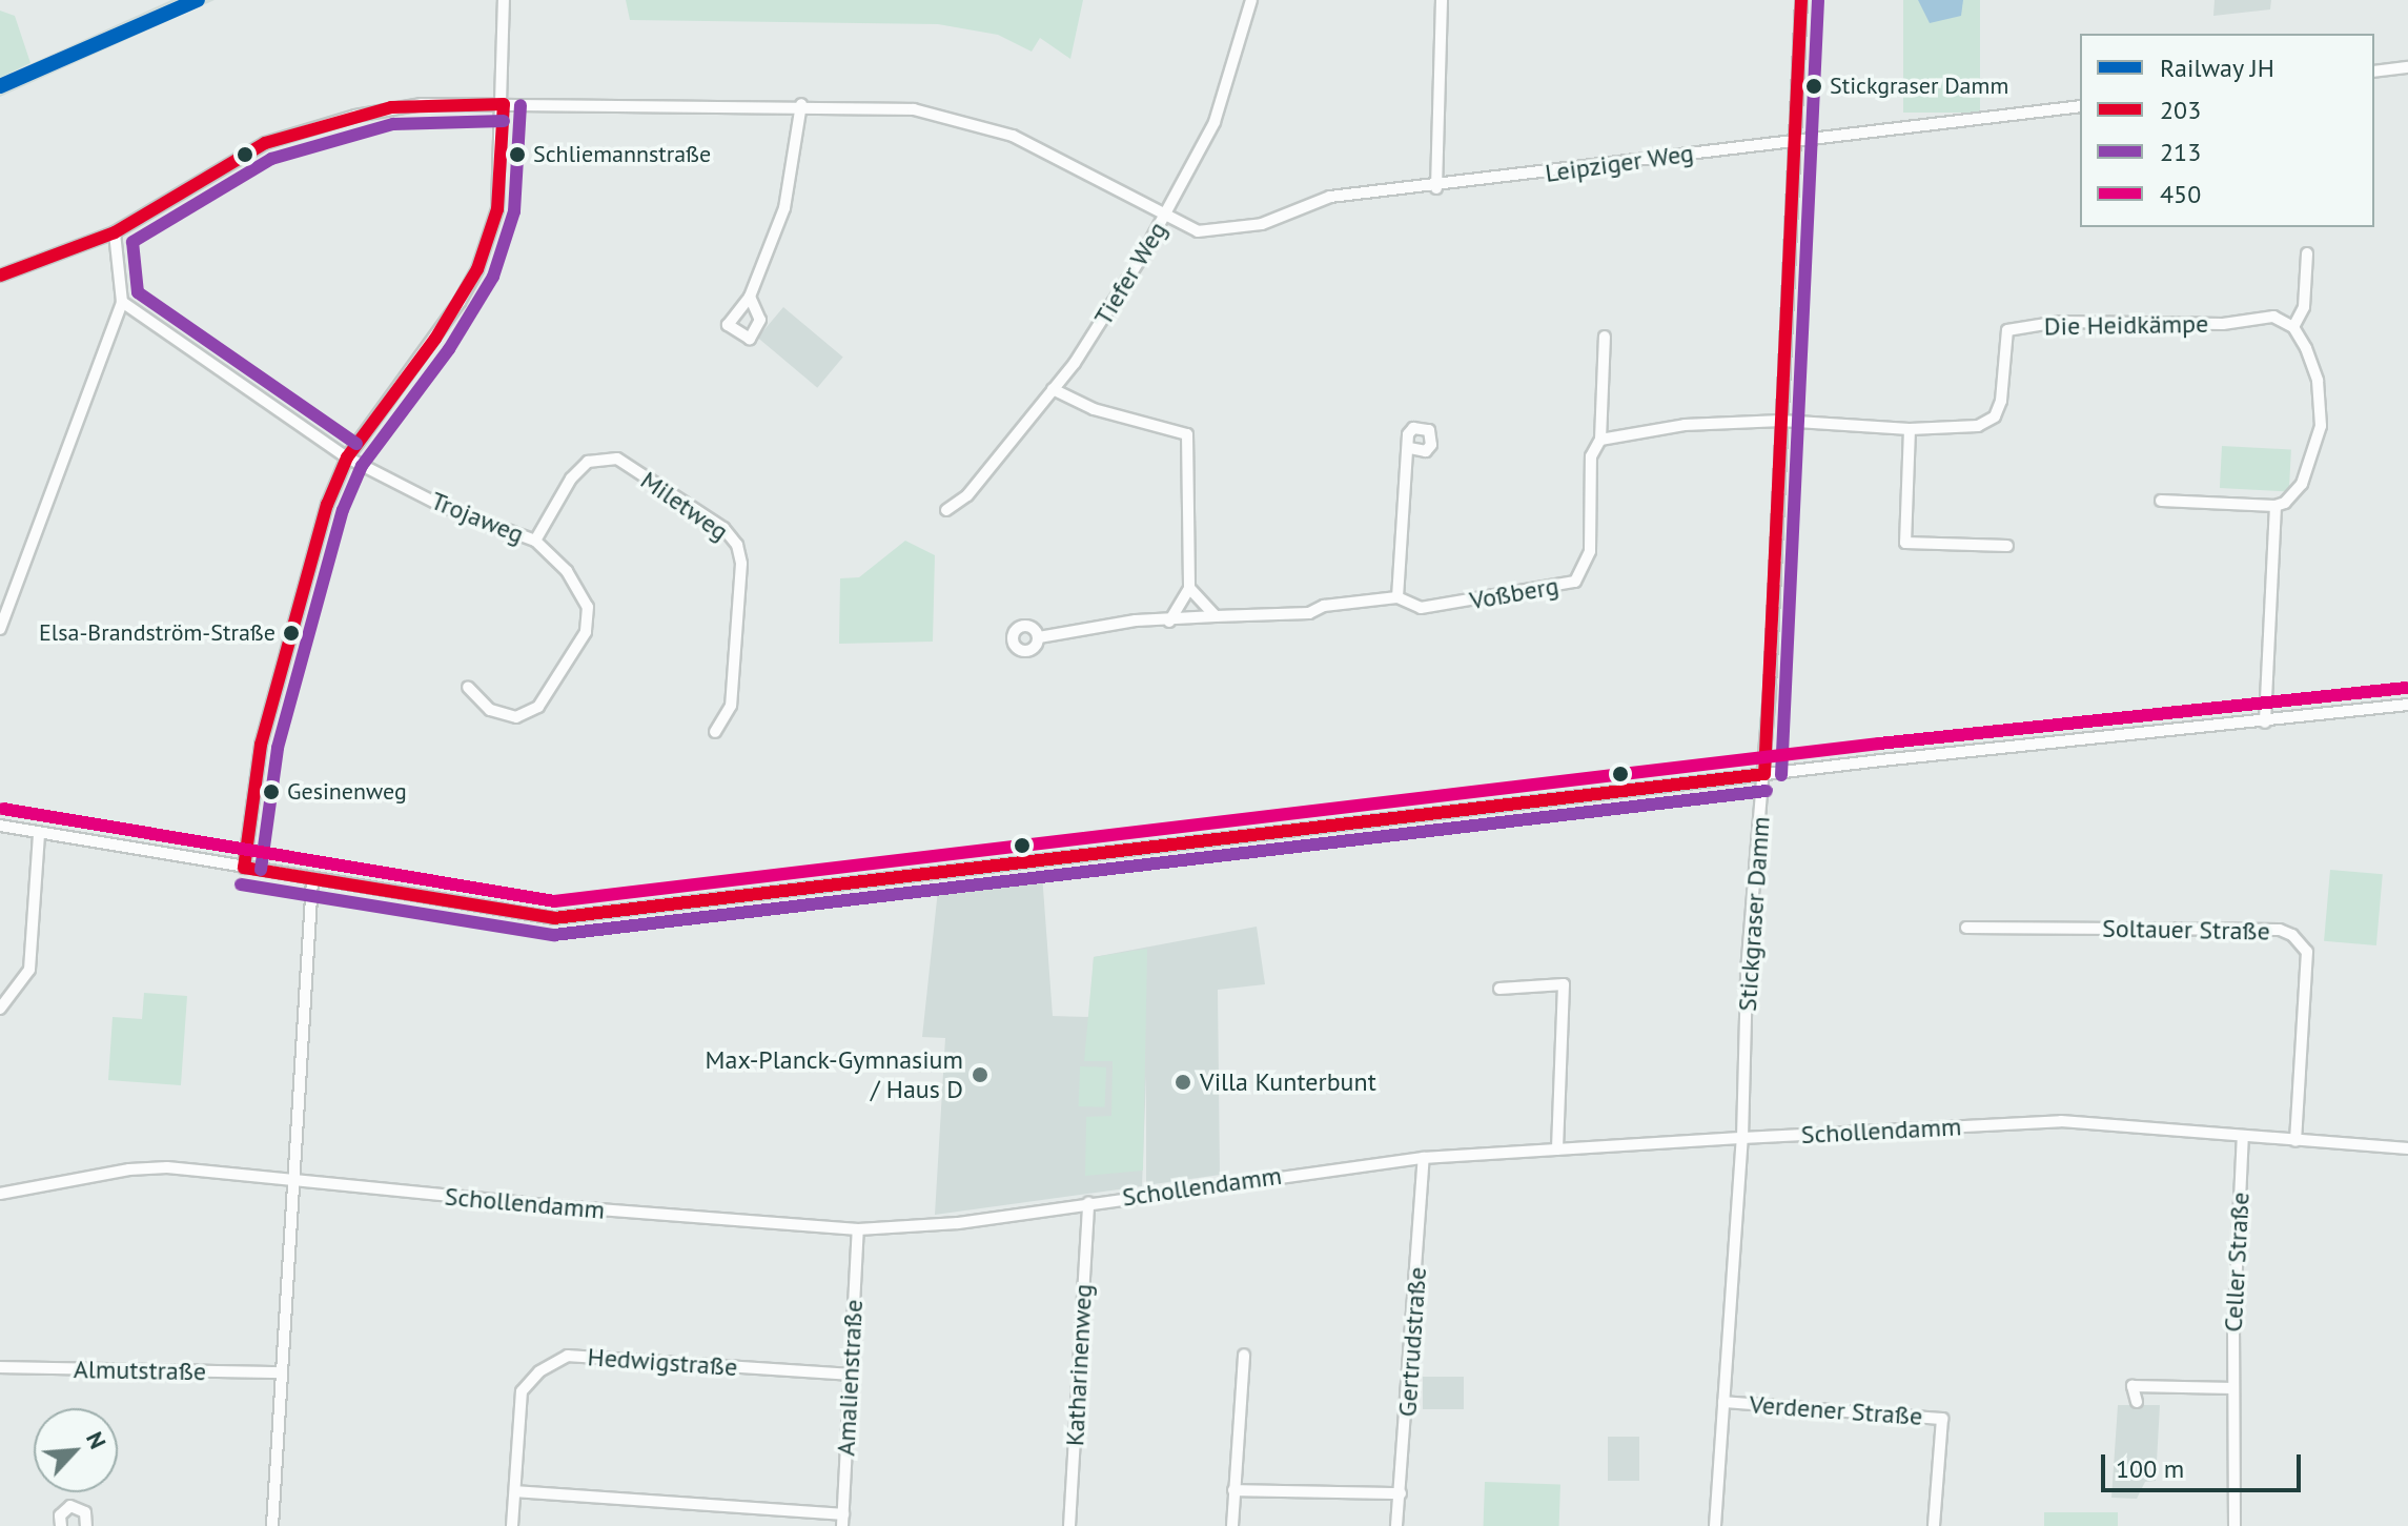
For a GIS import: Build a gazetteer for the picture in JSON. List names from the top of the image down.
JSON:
{
  "streets": {
    "street": [
      "Leipziger Weg",
      "Tiefer Weg",
      "Die Heidkämpe",
      "Miletweg",
      "Trojaweg",
      "Voßberg",
      "Stickgraser Damm",
      "Soltauer Straße",
      "Schollendamm",
      "Celler Straße",
      "Gertrudstraße",
      "Hedwigstraße",
      "Katharinenweg",
      "Almutstraße",
      "Amalienstraße",
      "Verdener Straße"
    ]
  },
  "crossings": [
    ["Leipziger Weg", "Tiefer Weg"],
    ["Leipziger Weg", "Stickgraser Damm"],
    ["Die Heidkämpe", "Stickgraser Damm"],
    ["Miletweg", "Trojaweg"],
    ["Stickgraser Damm", "Schollendamm"],
    ["Stickgraser Damm", "Verdener Straße"],
    ["Soltauer Straße", "Schollendamm"],
    ["Schollendamm", "Celler Straße"],
    ["Schollendamm", "Gertrudstraße"],
    ["Schollendamm", "Katharinenweg"],
    ["Schollendamm", "Amalienstraße"],
    ["Hedwigstraße", "Amalienstraße"]
  ],
  "places": [
    "Stickgraser Damm",
    "Schliemannstraße",
    "Elsa-Brandström-Straße",
    "Gesinenweg",
    "Max-Planck-Gymnasium / Haus D",
    "Villa Kunterbunt"
  ],
  "lines": [
    "rail line JH",
    "transit line 203",
    "transit line 213",
    "transit line 450"
  ],
  "legend": [
    "Railway JH",
    "203",
    "213",
    "450"
  ],
  "scale_bar": "100 m",
  "north": "top right"
}
